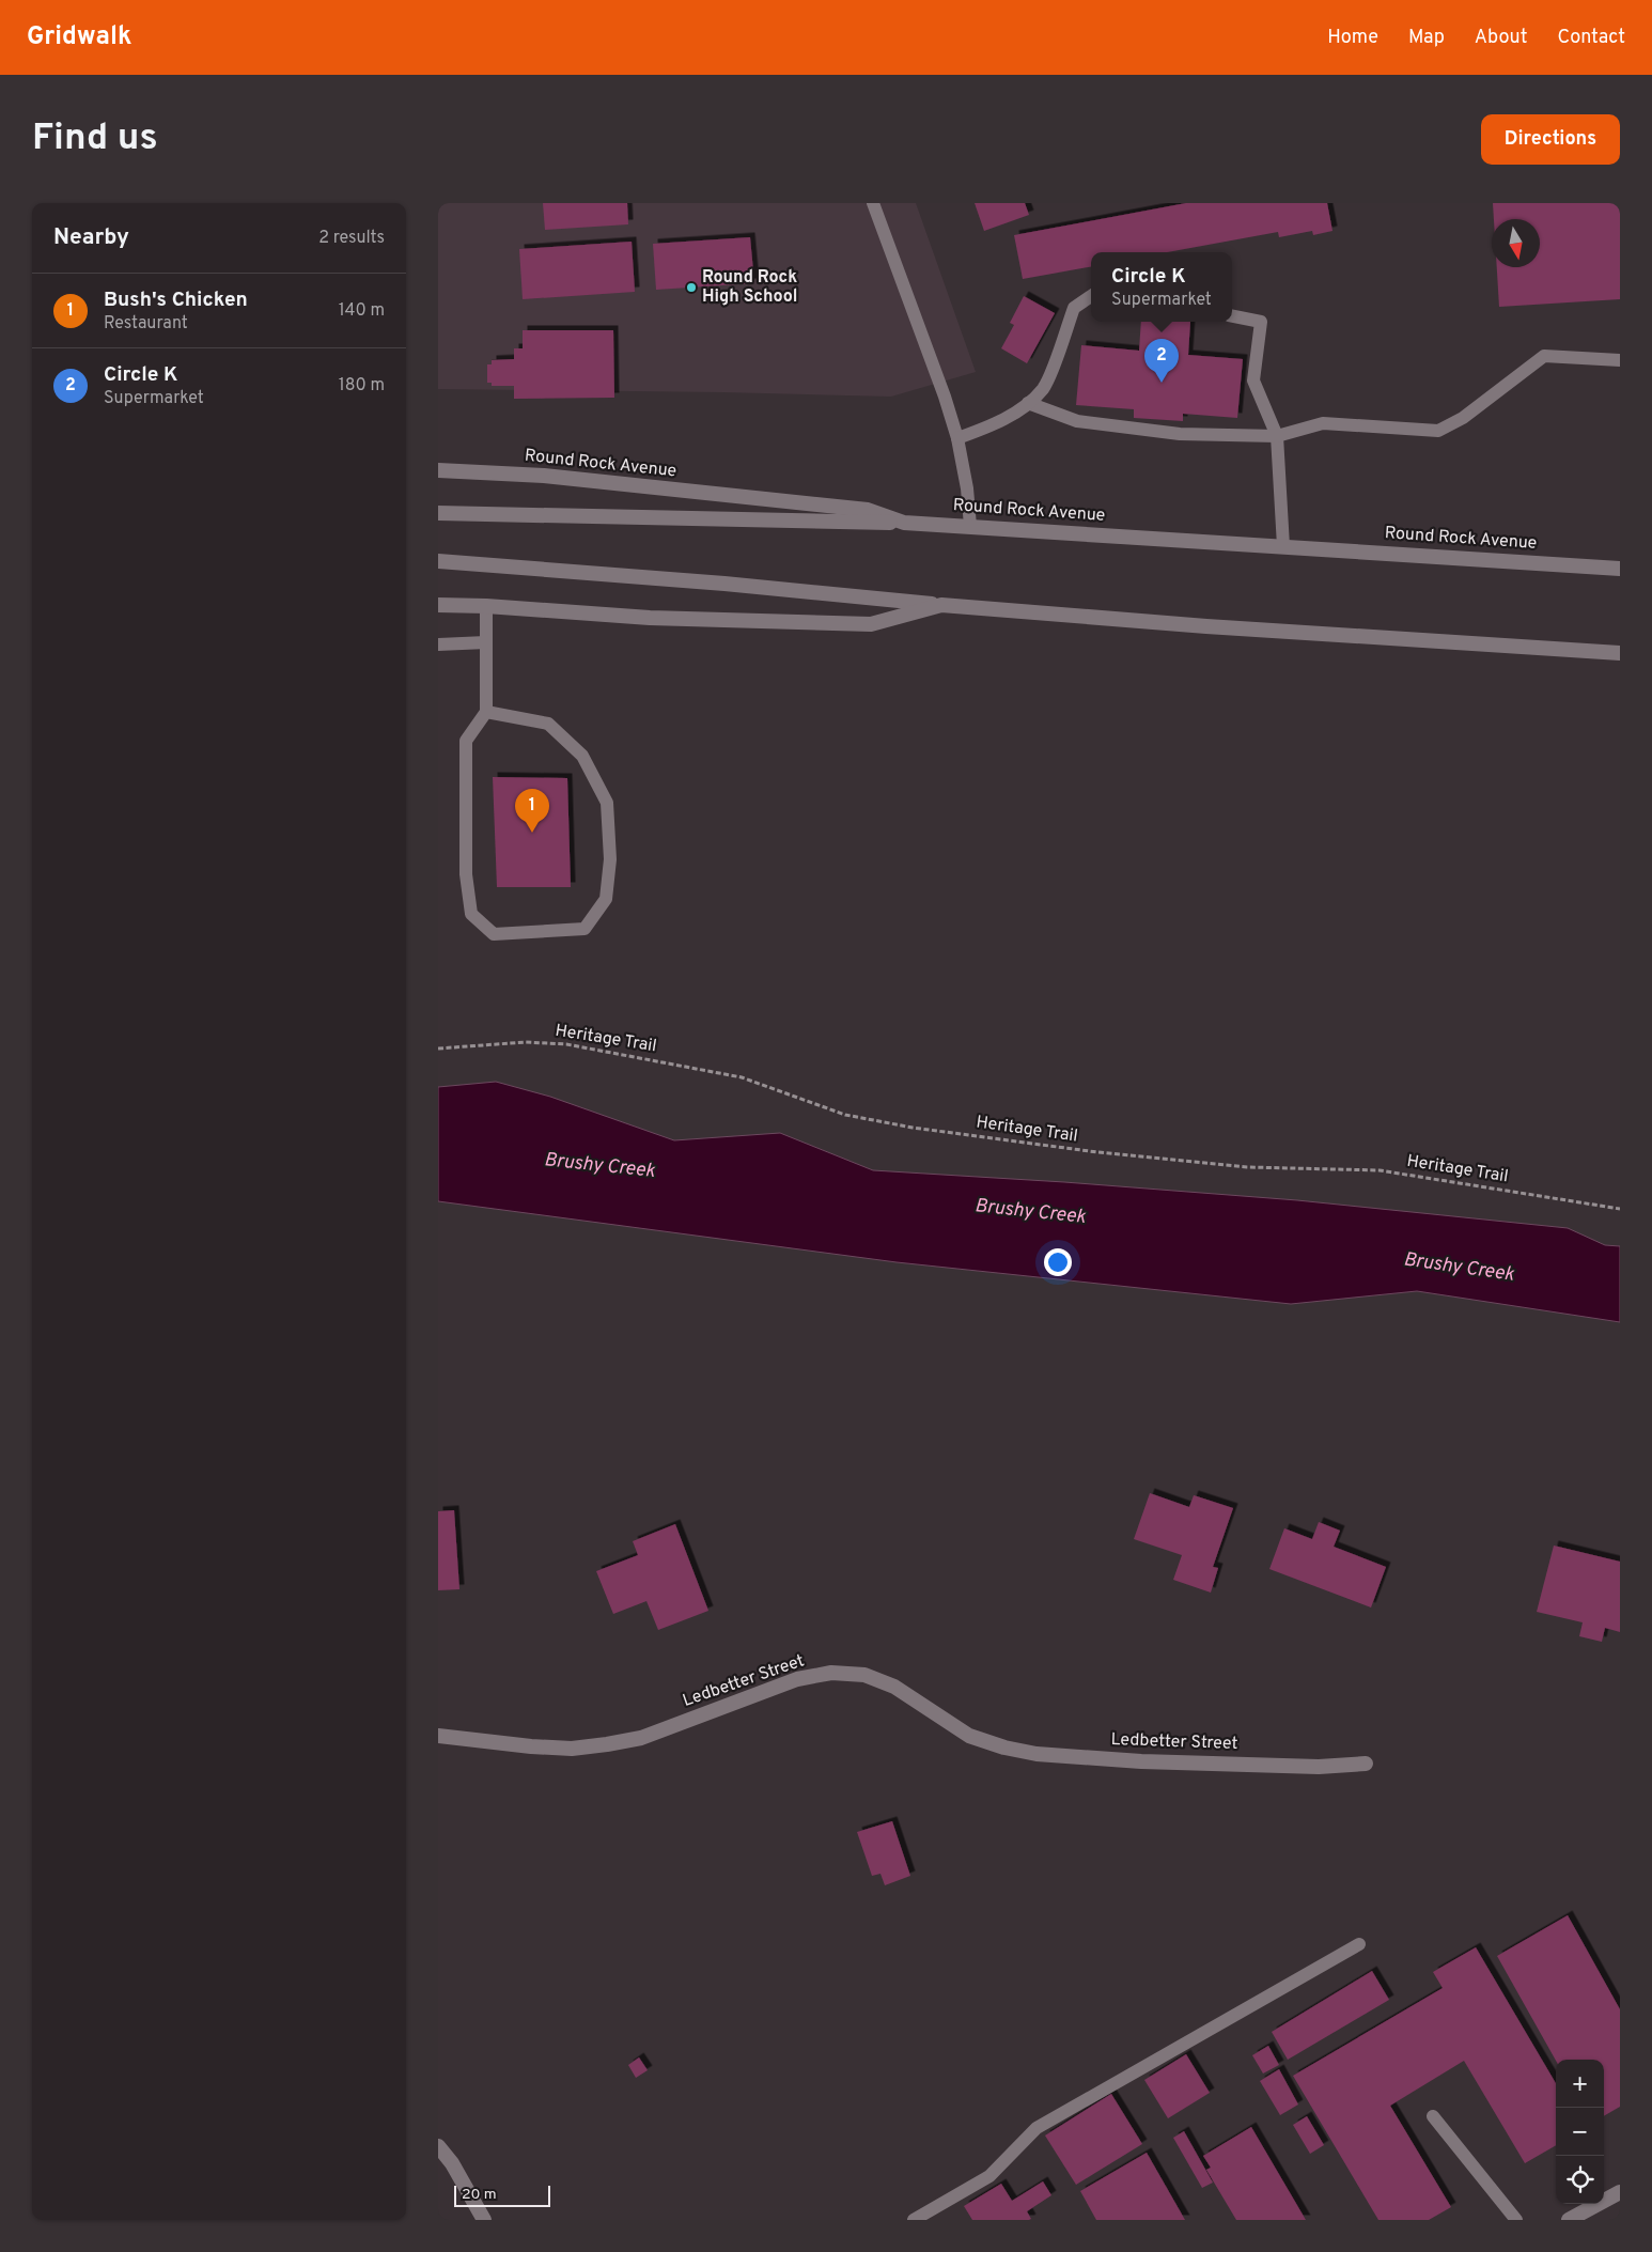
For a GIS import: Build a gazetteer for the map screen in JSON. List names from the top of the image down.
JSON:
{
  "streets": {
    "main road": ["Round Rock Avenue", "Ledbetter Street"],
    "path": ["Heritage Trail"]
  },
  "water": ["Brushy Creek"],
  "places": ["Round Rock High School"],
  "scale_bar": "20 m",
  "north": "bottom",
  "page": {
    "header": "Gridwalk",
    "nav": [
      "Home",
      "Map",
      "About",
      "Contact"
    ],
    "buttons": "Directions",
    "title": "Find us",
    "heading": ["Nearby", "2 results"],
    "popup": ["Circle K", "Supermarket"],
    "list": [
      {
        "mark": "1",
        "name": "Bush's Chicken",
        "note": "Restaurant",
        "value": "140 m"
      },
      {
        "mark": "2",
        "name": "Circle K",
        "note": "Supermarket",
        "value": "180 m"
      }
    ],
    "pins": ["2", "1"],
    "map_buttons": ["+", "−"],
    "scale": "20 m"
  }
}
